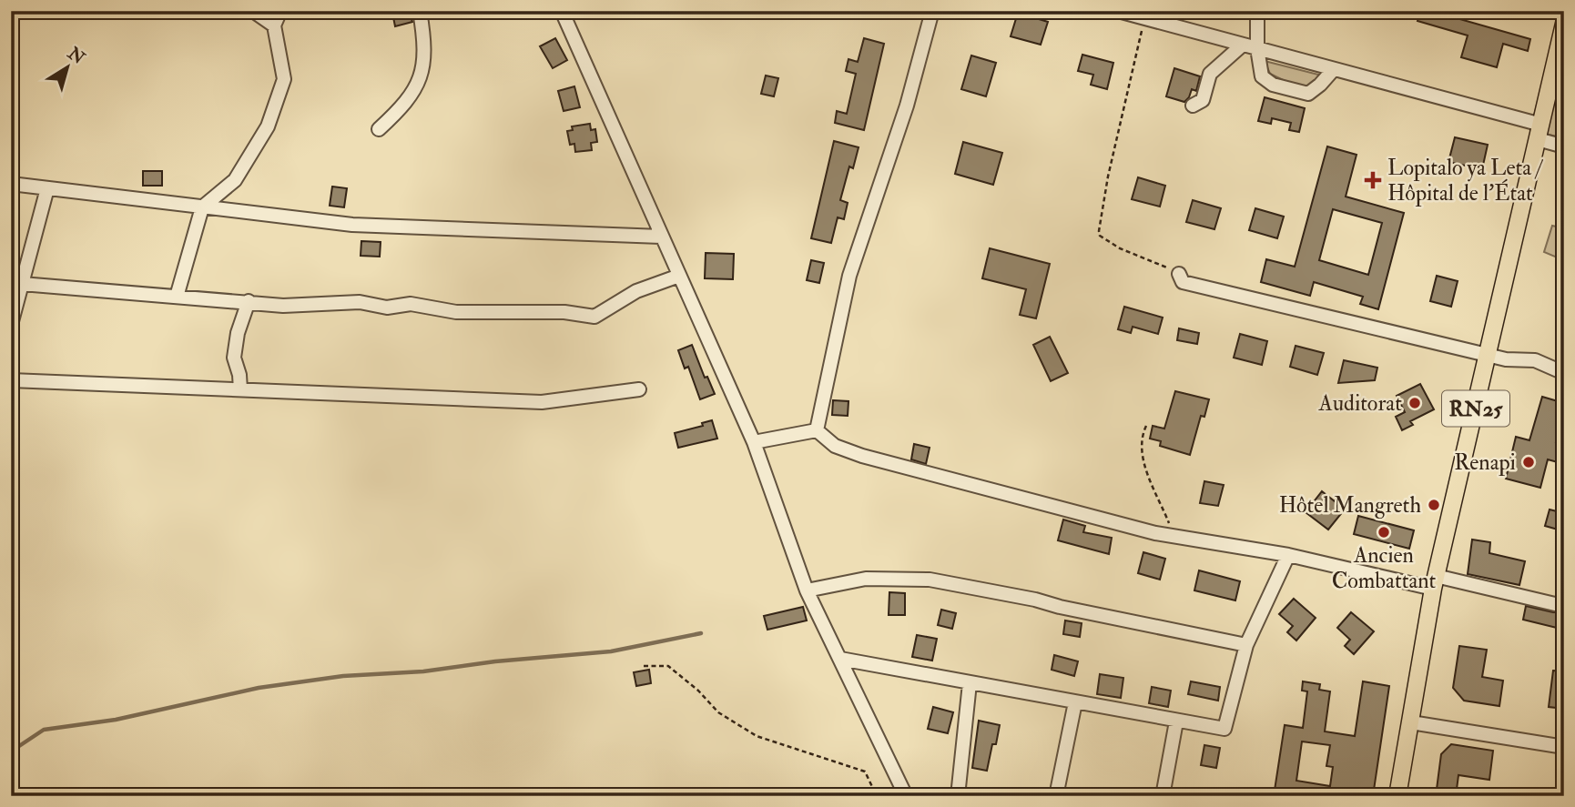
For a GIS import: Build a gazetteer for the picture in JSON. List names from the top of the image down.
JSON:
{
  "streets": {
    "main road": ["RN25"]
  },
  "places": {
    "health": ["Lopitalo ya Leta / Hôpital de l'État"],
    "other": [
      "Auditorat",
      "Renapi",
      "Hôtel Mangreth",
      "Ancien Combattant"
    ]
  },
  "north": "top right"
}
